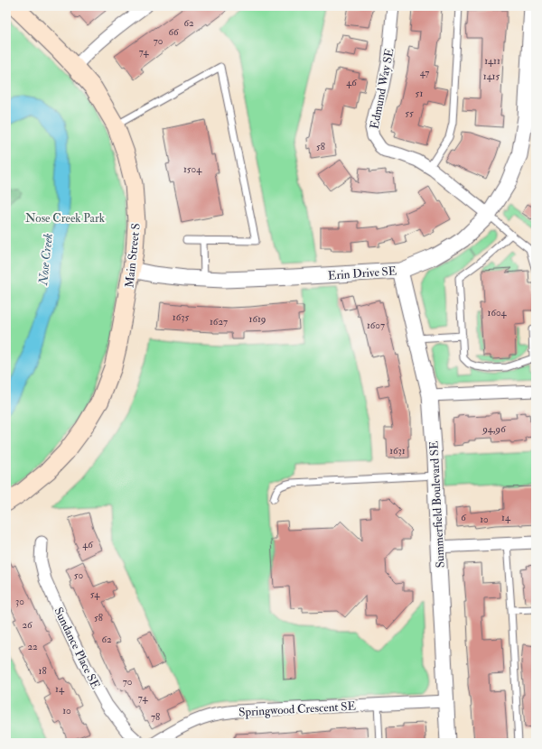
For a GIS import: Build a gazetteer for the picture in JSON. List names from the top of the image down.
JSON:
{
  "streets": {
    "main road": ["Main Street S"],
    "street": [
      "Edmund Way SE",
      "Erin Drive SE",
      "Summerfield Boulevard SE",
      "Sundance Place SE",
      "Springwood Crescent SE"
    ]
  },
  "crossings": [
    ["Edmund Way SE", "Erin Drive SE"],
    ["Main Street S", "Erin Drive SE"],
    ["Erin Drive SE", "Summerfield Boulevard SE"],
    ["Summerfield Boulevard SE", "Springwood Crescent SE"]
  ],
  "water": ["Nose Creek"],
  "parks": ["Nose Creek Park"],
  "house_numbers": [
    "62",
    "66",
    "70",
    "74",
    "1411",
    "47",
    "1415",
    "46",
    "51",
    "55",
    "58",
    "1504",
    "1604",
    "1635",
    "1619",
    "1627",
    "1607",
    "94,96",
    "1631",
    "6",
    "14",
    "10",
    "46",
    "50",
    "54",
    "30",
    "58",
    "26",
    "62",
    "22",
    "18",
    "70",
    "14",
    "74",
    "10",
    "78"
  ]
}
